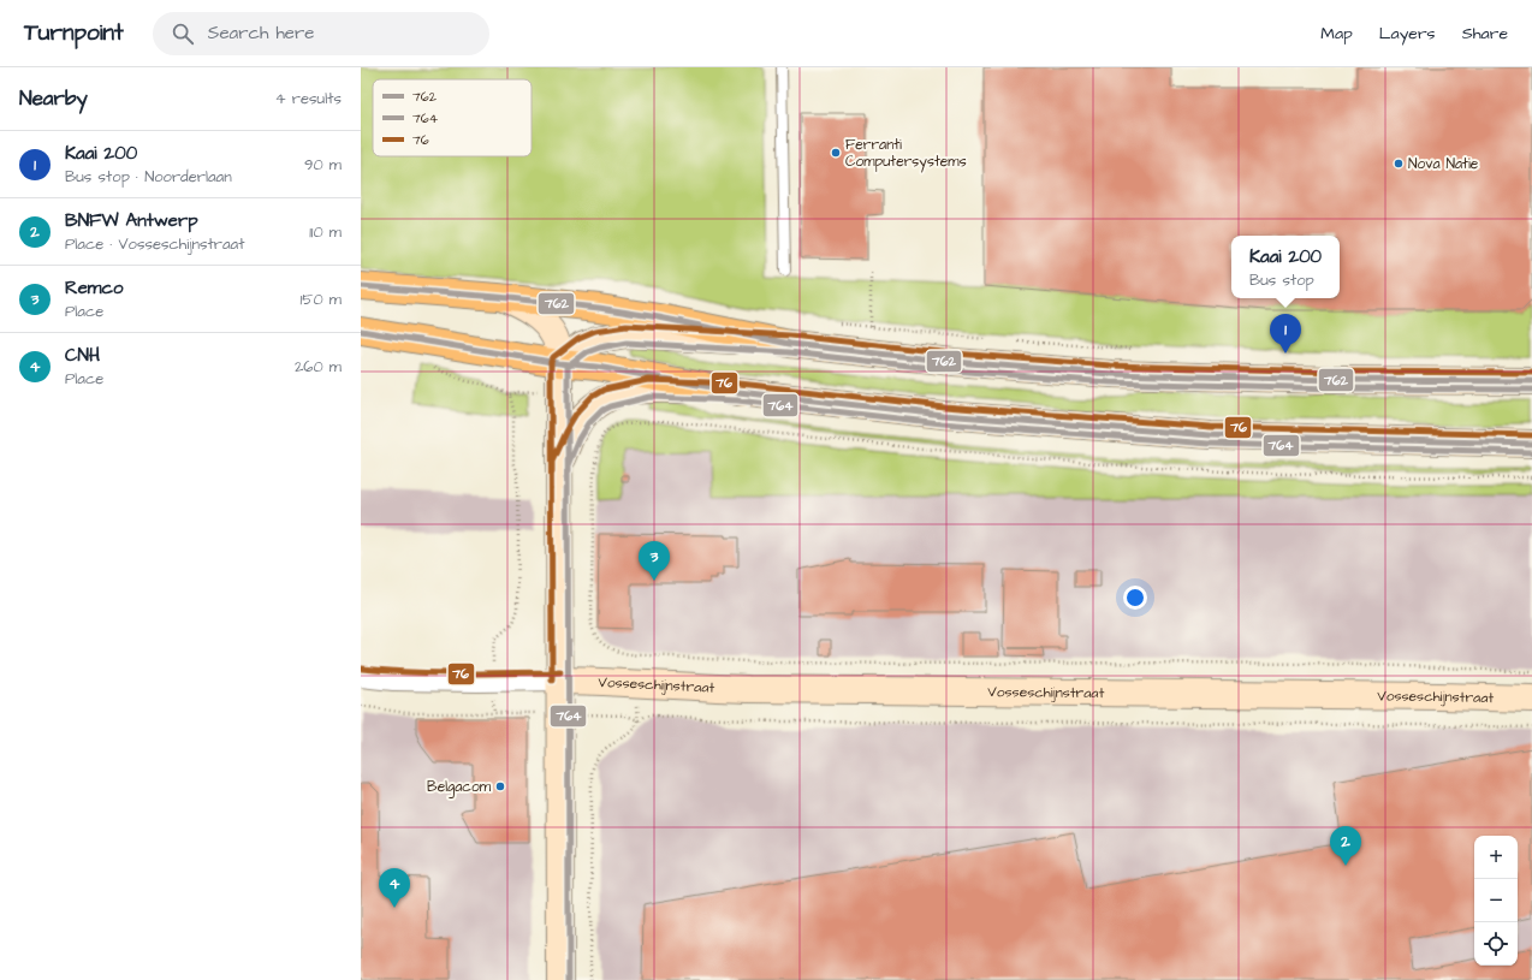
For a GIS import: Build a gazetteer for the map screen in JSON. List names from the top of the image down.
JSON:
{
  "streets": {
    "main road": ["Vosseschijnstraat"]
  },
  "places": ["Ferranti Computersystems", "Nova Natie", "Belgacom"],
  "lines": ["transit line 762", "transit line 76", "transit line 764"],
  "legend": ["762", "764", "76"],
  "page": {
    "header": "Turnpoint",
    "search": "Search here",
    "nav": ["Map", "Layers", "Share"],
    "heading": ["Nearby", "4 results"],
    "list": [
      {
        "mark": "1",
        "name": "Kaai 200",
        "note": "Bus stop · Noorderlaan",
        "value": "90 m"
      },
      {
        "mark": "2",
        "name": "BNFW Antwerp",
        "note": "Place · Vosseschijnstraat",
        "value": "110 m"
      },
      {
        "mark": "3",
        "name": "Remco",
        "note": "Place",
        "value": "150 m"
      },
      {
        "mark": "4",
        "name": "CNH",
        "note": "Place",
        "value": "260 m"
      }
    ],
    "popup": ["Kaai 200", "Bus stop"],
    "pins": [
      "1",
      "3",
      "2",
      "4"
    ],
    "map_buttons": ["+", "−"]
  }
}
